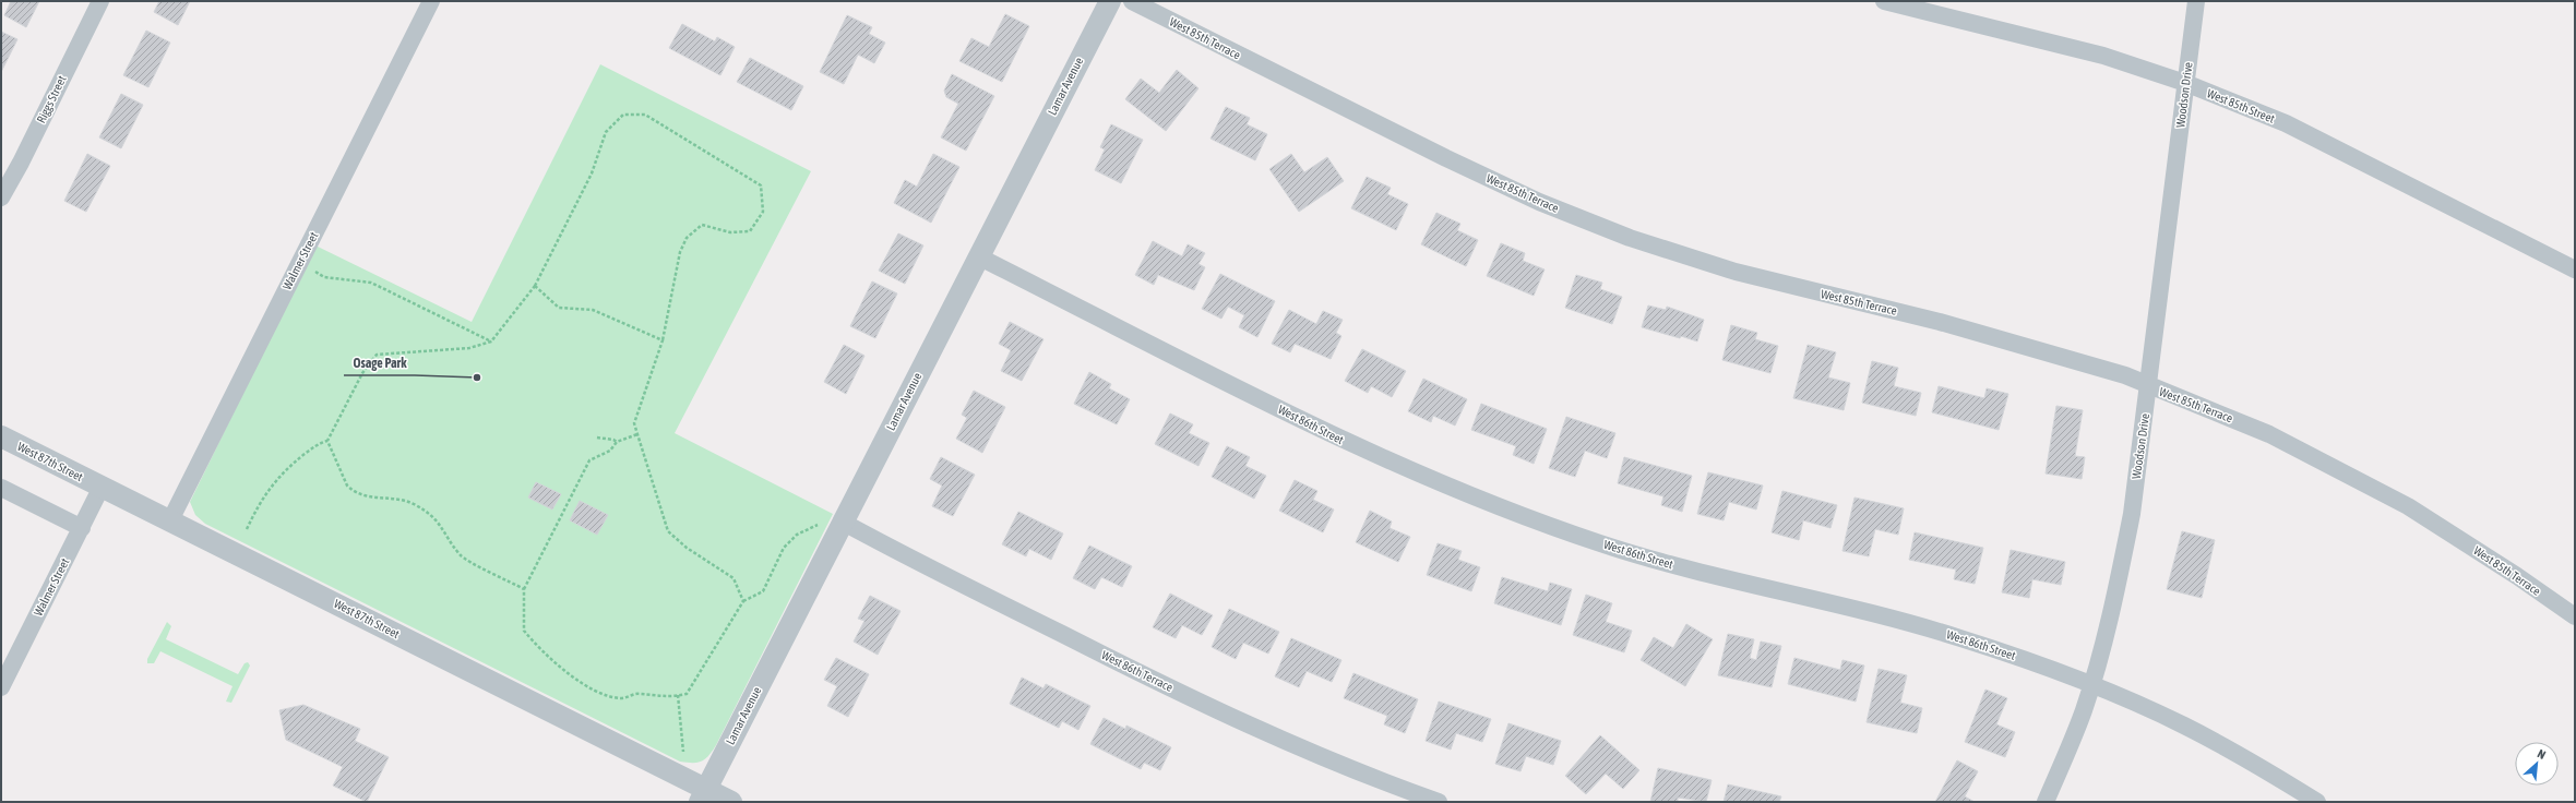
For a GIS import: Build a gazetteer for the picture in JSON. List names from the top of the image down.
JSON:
{
  "streets": {
    "street": [
      "West 85th Terrace",
      "Lamar Avenue",
      "Woodson Drive",
      "Riggs Street",
      "West 85th Street",
      "Walmer Street",
      "West 86th Street",
      "West 87th Street",
      "West 86th Terrace"
    ]
  },
  "crossings": [
    ["West 85th Terrace", "Woodson Drive"],
    ["Lamar Avenue", "West 86th Street"],
    ["Lamar Avenue", "West 87th Street"],
    ["Lamar Avenue", "West 86th Terrace"],
    ["Woodson Drive", "West 85th Street"],
    ["Woodson Drive", "West 86th Street"],
    ["Walmer Street", "West 87th Street"]
  ],
  "places": ["Osage Park"],
  "north": "top right"
}
